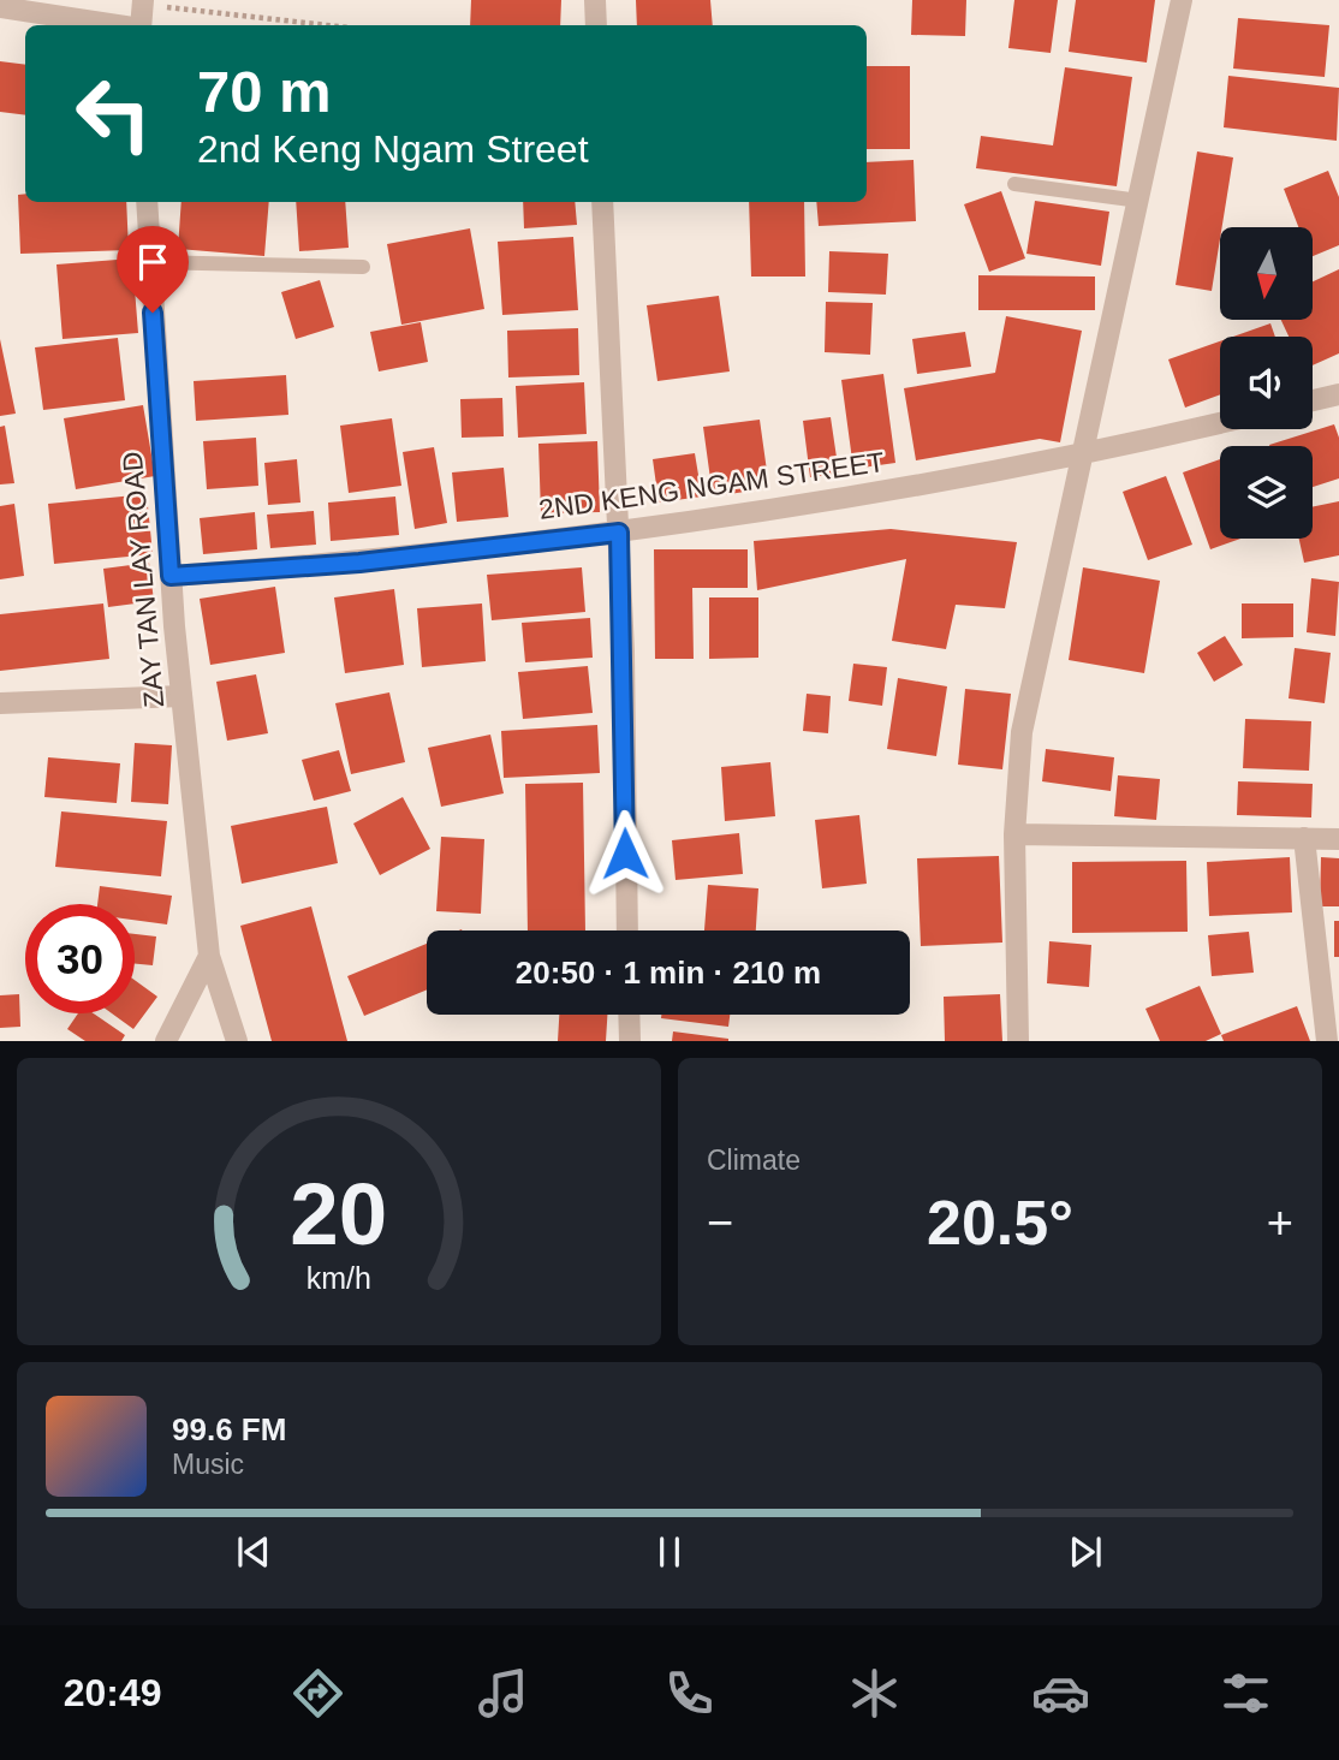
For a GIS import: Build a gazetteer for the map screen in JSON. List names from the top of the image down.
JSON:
{
  "streets": {
    "street": ["2ND KENG NGAM STREET", "ZAY TAN LAY ROAD"]
  },
  "crossings": [
    ["2ND KENG NGAM STREET", "ZAY TAN LAY ROAD"]
  ],
  "north": "bottom",
  "page": {
    "turn": ["70 m", "2nd Keng Ngam Street"],
    "limit": "30",
    "trip": "20:50 · 1 min · 210 m",
    "tile": "Climate",
    "heat": ["−", "20.5°", "+"],
    "song": ["99.6 FM", "Music"],
    "tabs": "20:49",
    "gauge": ["20", "km/h"]
  }
}
